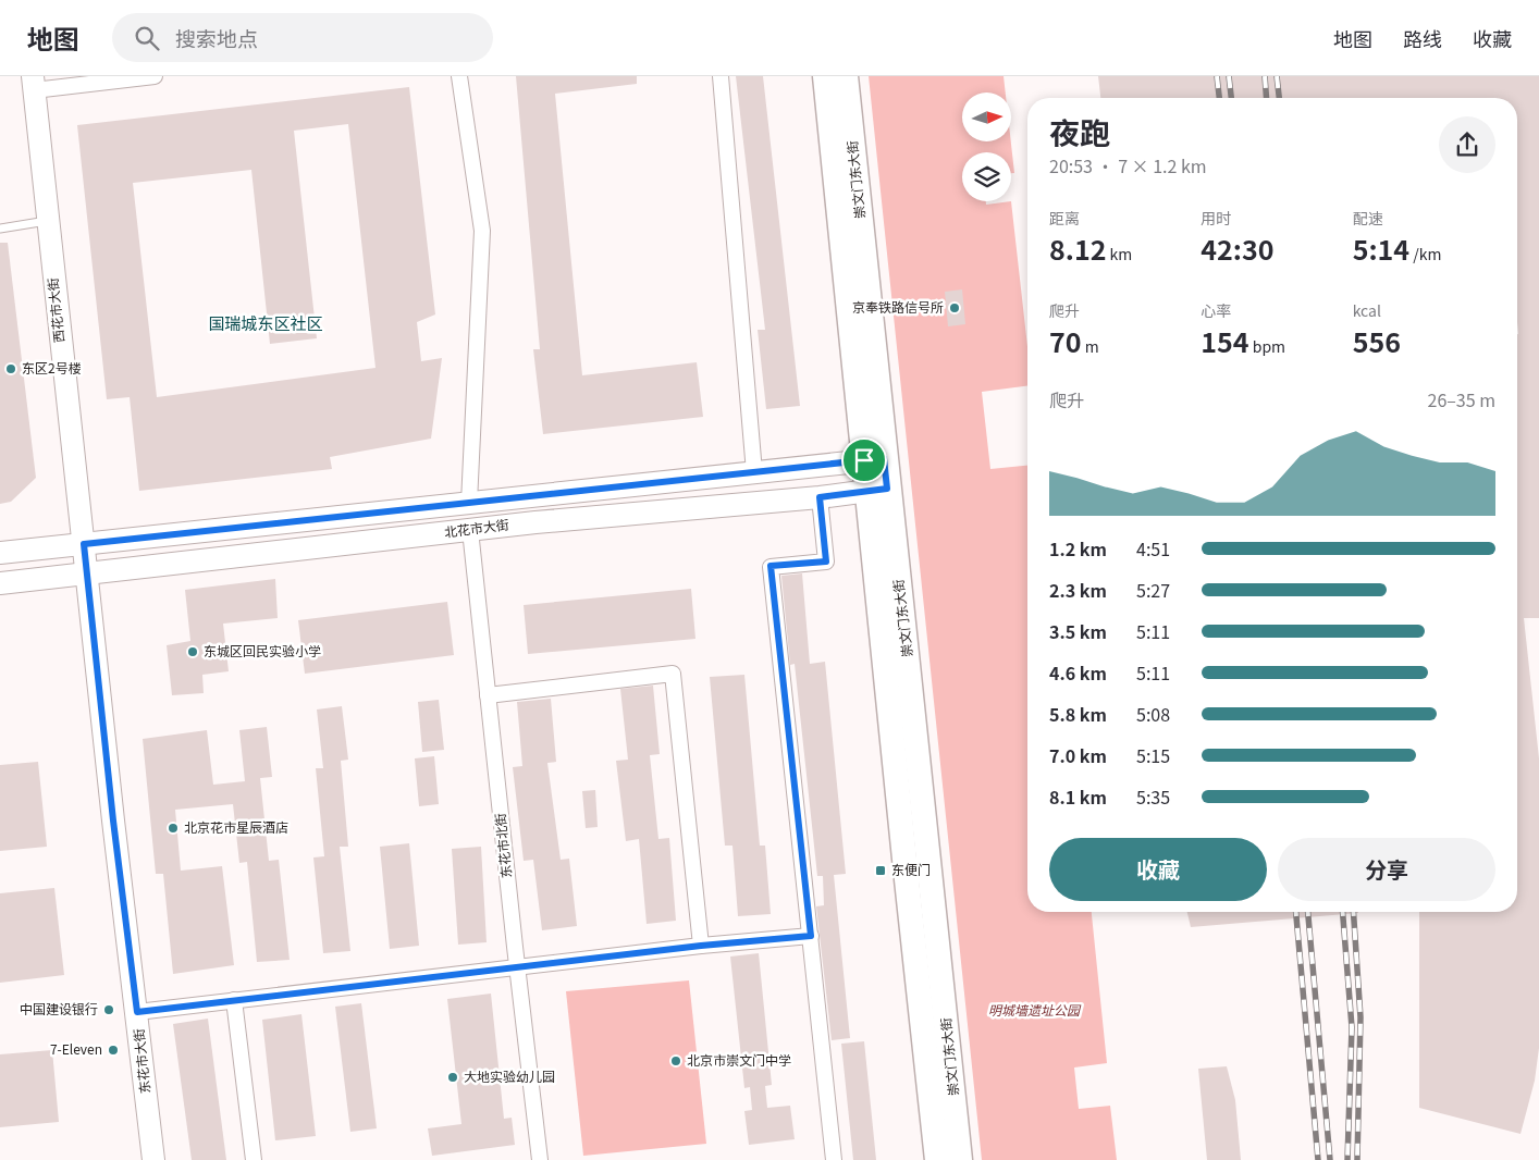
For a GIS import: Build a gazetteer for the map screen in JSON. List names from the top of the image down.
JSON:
{
  "streets": {
    "main road": [
      "崇文门东大街",
      "西花市大街",
      "北花市大街",
      "东花市大街"
    ],
    "street": ["东花市北街"]
  },
  "crossings": [
    ["崇文门东大街", "北花市大街"],
    ["西花市大街", "北花市大街"],
    ["西花市大街", "东花市大街"],
    ["北花市大街", "东花市北街"],
    ["北花市大街", "东花市大街"]
  ],
  "districts": ["国瑞城东区社区"],
  "parks": ["明城墙遗址公园"],
  "places": {
    "other": [
      "京奉铁路信号所",
      "东区2号楼",
      "东城区回民实验小学",
      "北京花市星辰酒店",
      "中国建设银行",
      "7-Eleven",
      "北京市崇文门中学",
      "大地实验幼儿园"
    ],
    "transit": ["东便门"]
  },
  "north": "right",
  "page": {
    "header": "地图",
    "search": "搜索地点",
    "nav": ["地图", "路线", "收藏"],
    "heading": ["夜跑", "20:53 · 7 × 1.2 km"],
    "stats": [
      ["距离", "8.12 km"],
      ["用时", "42:30"],
      ["配速", "5:14 /km"],
      ["爬升", "70 m"],
      ["心率", "154 bpm"],
      ["kcal", "556"]
    ],
    "chart": ["爬升", "26–35 m"],
    "list": [
      {
        "name": "1.2 km",
        "note": "4:51"
      },
      {
        "name": "2.3 km",
        "note": "5:27"
      },
      {
        "name": "3.5 km",
        "note": "5:11"
      },
      {
        "name": "4.6 km",
        "note": "5:11"
      },
      {
        "name": "5.8 km",
        "note": "5:08"
      },
      {
        "name": "7.0 km",
        "note": "5:15"
      },
      {
        "name": "8.1 km",
        "note": "5:35"
      }
    ],
    "buttons": ["收藏", "分享"]
  }
}
